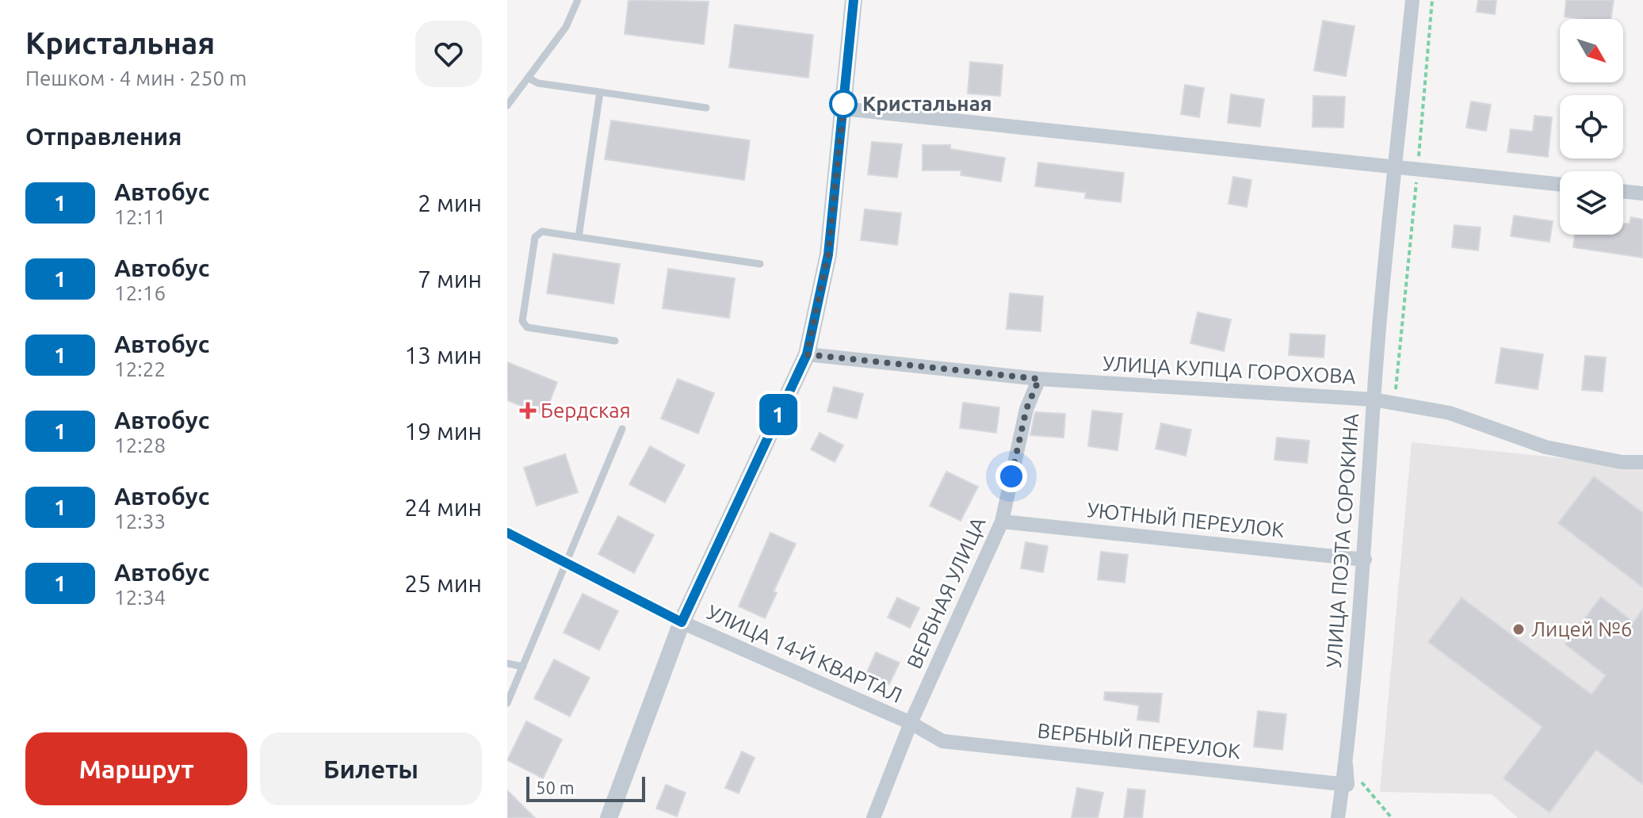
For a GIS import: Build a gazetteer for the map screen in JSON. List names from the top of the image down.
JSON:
{
  "streets": {
    "street": [
      "УЛИЦА КУПЦА ГОРОХОВА",
      "УЮТНЫЙ ПЕРЕУЛОК",
      "УЛИЦА ПОЭТА СОРОКИНА",
      "ВЕРБНАЯ УЛИЦА",
      "УЛИЦА 14-Й КВАРТАЛ",
      "ВЕРБНЫЙ ПЕРЕУЛОК"
    ]
  },
  "crossings": [
    ["УЛИЦА КУПЦА ГОРОХОВА", "УЛИЦА ПОЭТА СОРОКИНА"],
    ["УЛИЦА КУПЦА ГОРОХОВА", "ВЕРБНАЯ УЛИЦА"],
    ["УЮТНЫЙ ПЕРЕУЛОК", "УЛИЦА ПОЭТА СОРОКИНА"],
    ["УЮТНЫЙ ПЕРЕУЛОК", "ВЕРБНАЯ УЛИЦА"],
    ["УЛИЦА ПОЭТА СОРОКИНА", "ВЕРБНЫЙ ПЕРЕУЛОК"],
    ["ВЕРБНАЯ УЛИЦА", "УЛИЦА 14-Й КВАРТАЛ"],
    ["ВЕРБНАЯ УЛИЦА", "ВЕРБНЫЙ ПЕРЕУЛОК"],
    ["УЛИЦА 14-Й КВАРТАЛ", "ВЕРБНЫЙ ПЕРЕУЛОК"]
  ],
  "places": {
    "other": ["Кристальная", "Лицей №6"],
    "health": ["Бердская"]
  },
  "lines": ["bus line 1"],
  "scale_bar": "50 m",
  "north": "bottom right",
  "page": {
    "heading": [
      ["Кристальная", "Пешком · 4 мин · 250 m"],
      "Отправления"
    ],
    "on_map": "1",
    "list": [
      {
        "mark": "1",
        "name": "Автобус",
        "note": "12:11",
        "value": "2 мин"
      },
      {
        "mark": "1",
        "name": "Автобус",
        "note": "12:16",
        "value": "7 мин"
      },
      {
        "mark": "1",
        "name": "Автобус",
        "note": "12:22",
        "value": "13 мин"
      },
      {
        "mark": "1",
        "name": "Автобус",
        "note": "12:28",
        "value": "19 мин"
      },
      {
        "mark": "1",
        "name": "Автобус",
        "note": "12:33",
        "value": "24 мин"
      },
      {
        "mark": "1",
        "name": "Автобус",
        "note": "12:34",
        "value": "25 мин"
      }
    ],
    "buttons": ["Маршрут", "Билеты"],
    "scale": "50 m"
  }
}
